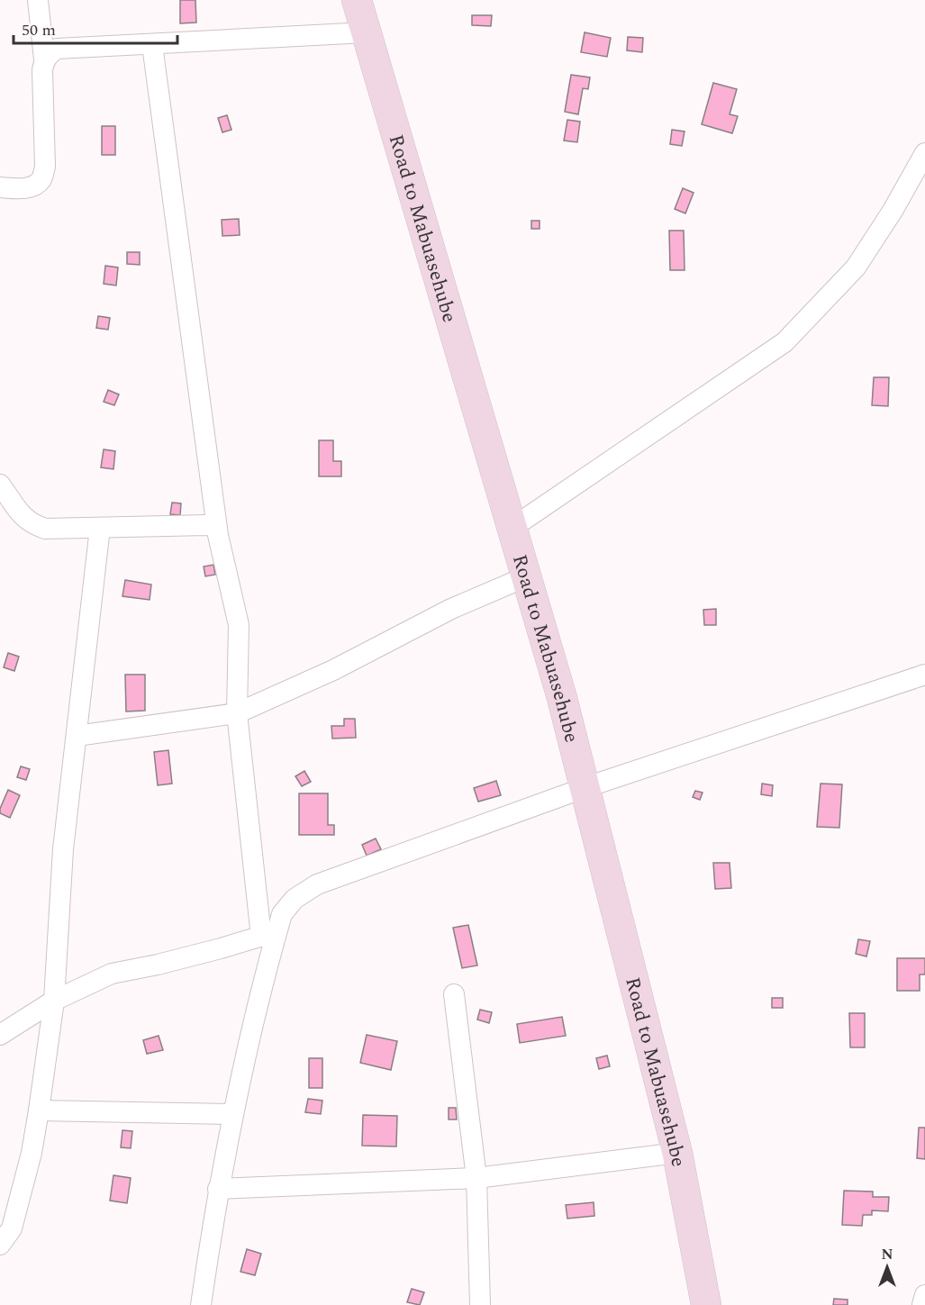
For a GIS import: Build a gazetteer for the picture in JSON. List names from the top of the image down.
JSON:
{
  "streets": {
    "main road": ["Road to Mabuasehube"]
  },
  "scale_bar": "50 m",
  "north": "top"
}
